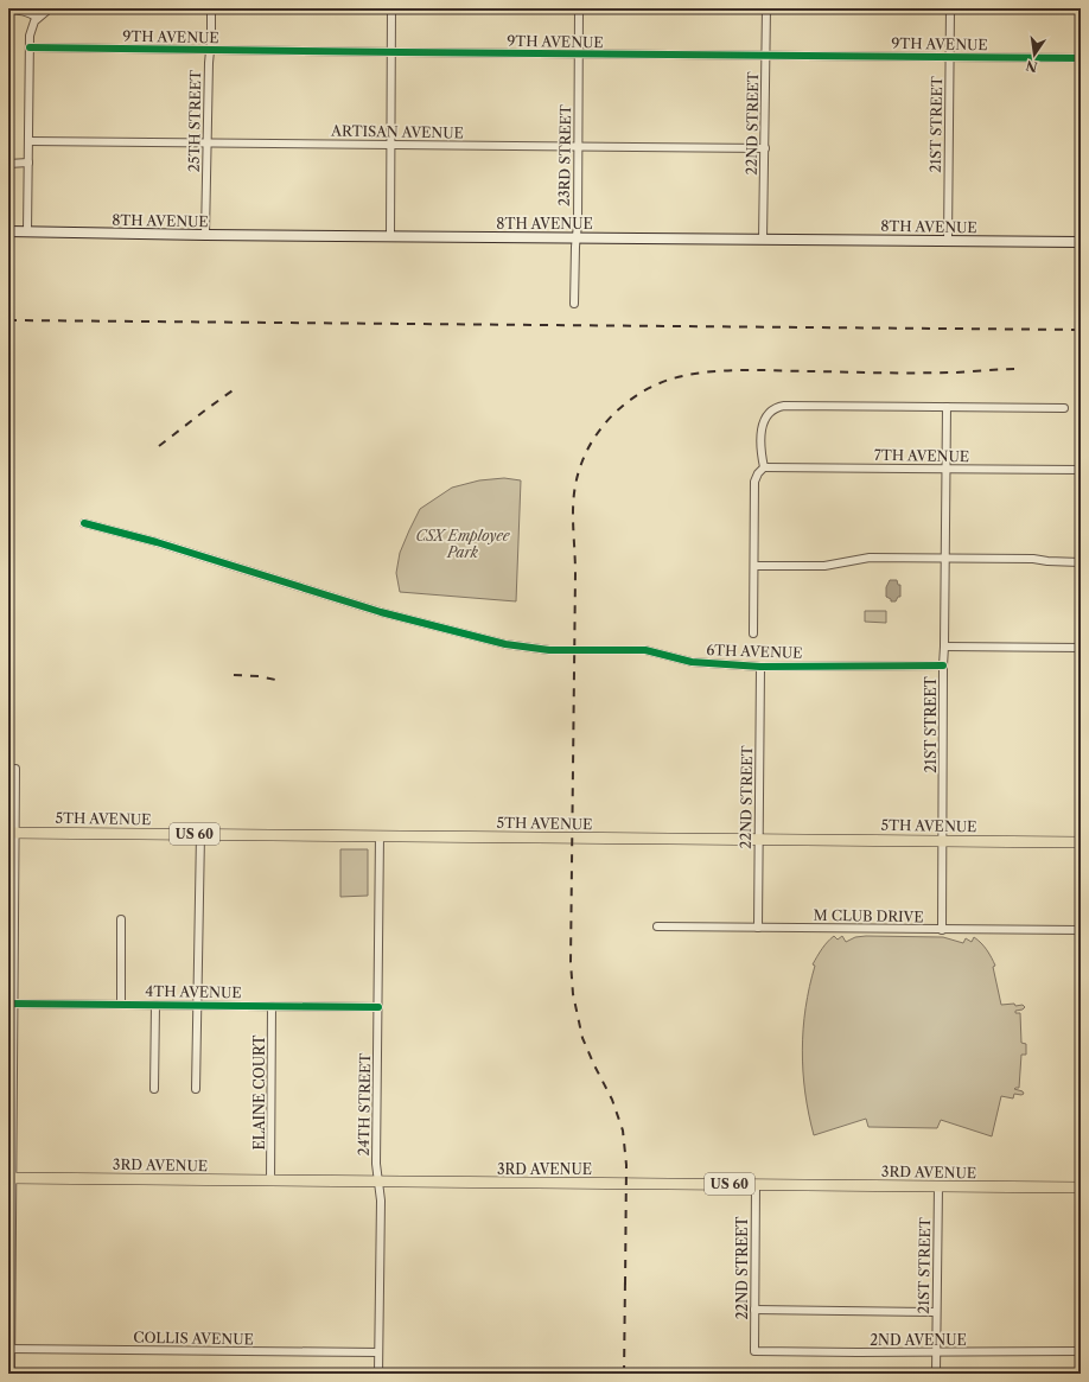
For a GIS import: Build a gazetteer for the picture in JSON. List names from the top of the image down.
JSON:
{
  "streets": {
    "main road": [
      "8TH AVENUE",
      "5TH AVENUE",
      "US 60",
      "3RD AVENUE"
    ],
    "street": [
      "9TH AVENUE",
      "25TH STREET",
      "22ND STREET",
      "21ST STREET",
      "ARTISAN AVENUE",
      "23RD STREET",
      "7TH AVENUE",
      "6TH AVENUE",
      "M CLUB DRIVE",
      "4TH AVENUE",
      "ELAINE COURT",
      "24TH STREET",
      "COLLIS AVENUE",
      "2ND AVENUE"
    ]
  },
  "crossings": [
    ["9TH AVENUE", "25TH STREET"],
    ["9TH AVENUE", "22ND STREET"],
    ["9TH AVENUE", "21ST STREET"],
    ["9TH AVENUE", "23RD STREET"],
    ["25TH STREET", "ARTISAN AVENUE"],
    ["25TH STREET", "8TH AVENUE"],
    ["22ND STREET", "ARTISAN AVENUE"],
    ["22ND STREET", "8TH AVENUE"],
    ["22ND STREET", "6TH AVENUE"],
    ["22ND STREET", "5TH AVENUE"],
    ["22ND STREET", "M CLUB DRIVE"],
    ["22ND STREET", "3RD AVENUE"],
    ["22ND STREET", "2ND AVENUE"],
    ["21ST STREET", "8TH AVENUE"],
    ["21ST STREET", "7TH AVENUE"],
    ["21ST STREET", "6TH AVENUE"],
    ["21ST STREET", "5TH AVENUE"],
    ["21ST STREET", "M CLUB DRIVE"],
    ["21ST STREET", "3RD AVENUE"],
    ["21ST STREET", "2ND AVENUE"],
    ["ARTISAN AVENUE", "23RD STREET"],
    ["23RD STREET", "8TH AVENUE"],
    ["5TH AVENUE", "24TH STREET"],
    ["4TH AVENUE", "ELAINE COURT"],
    ["4TH AVENUE", "24TH STREET"],
    ["ELAINE COURT", "3RD AVENUE"],
    ["24TH STREET", "3RD AVENUE"],
    ["24TH STREET", "COLLIS AVENUE"]
  ],
  "parks": ["CSX Employee Park"],
  "north": "bottom"
}
